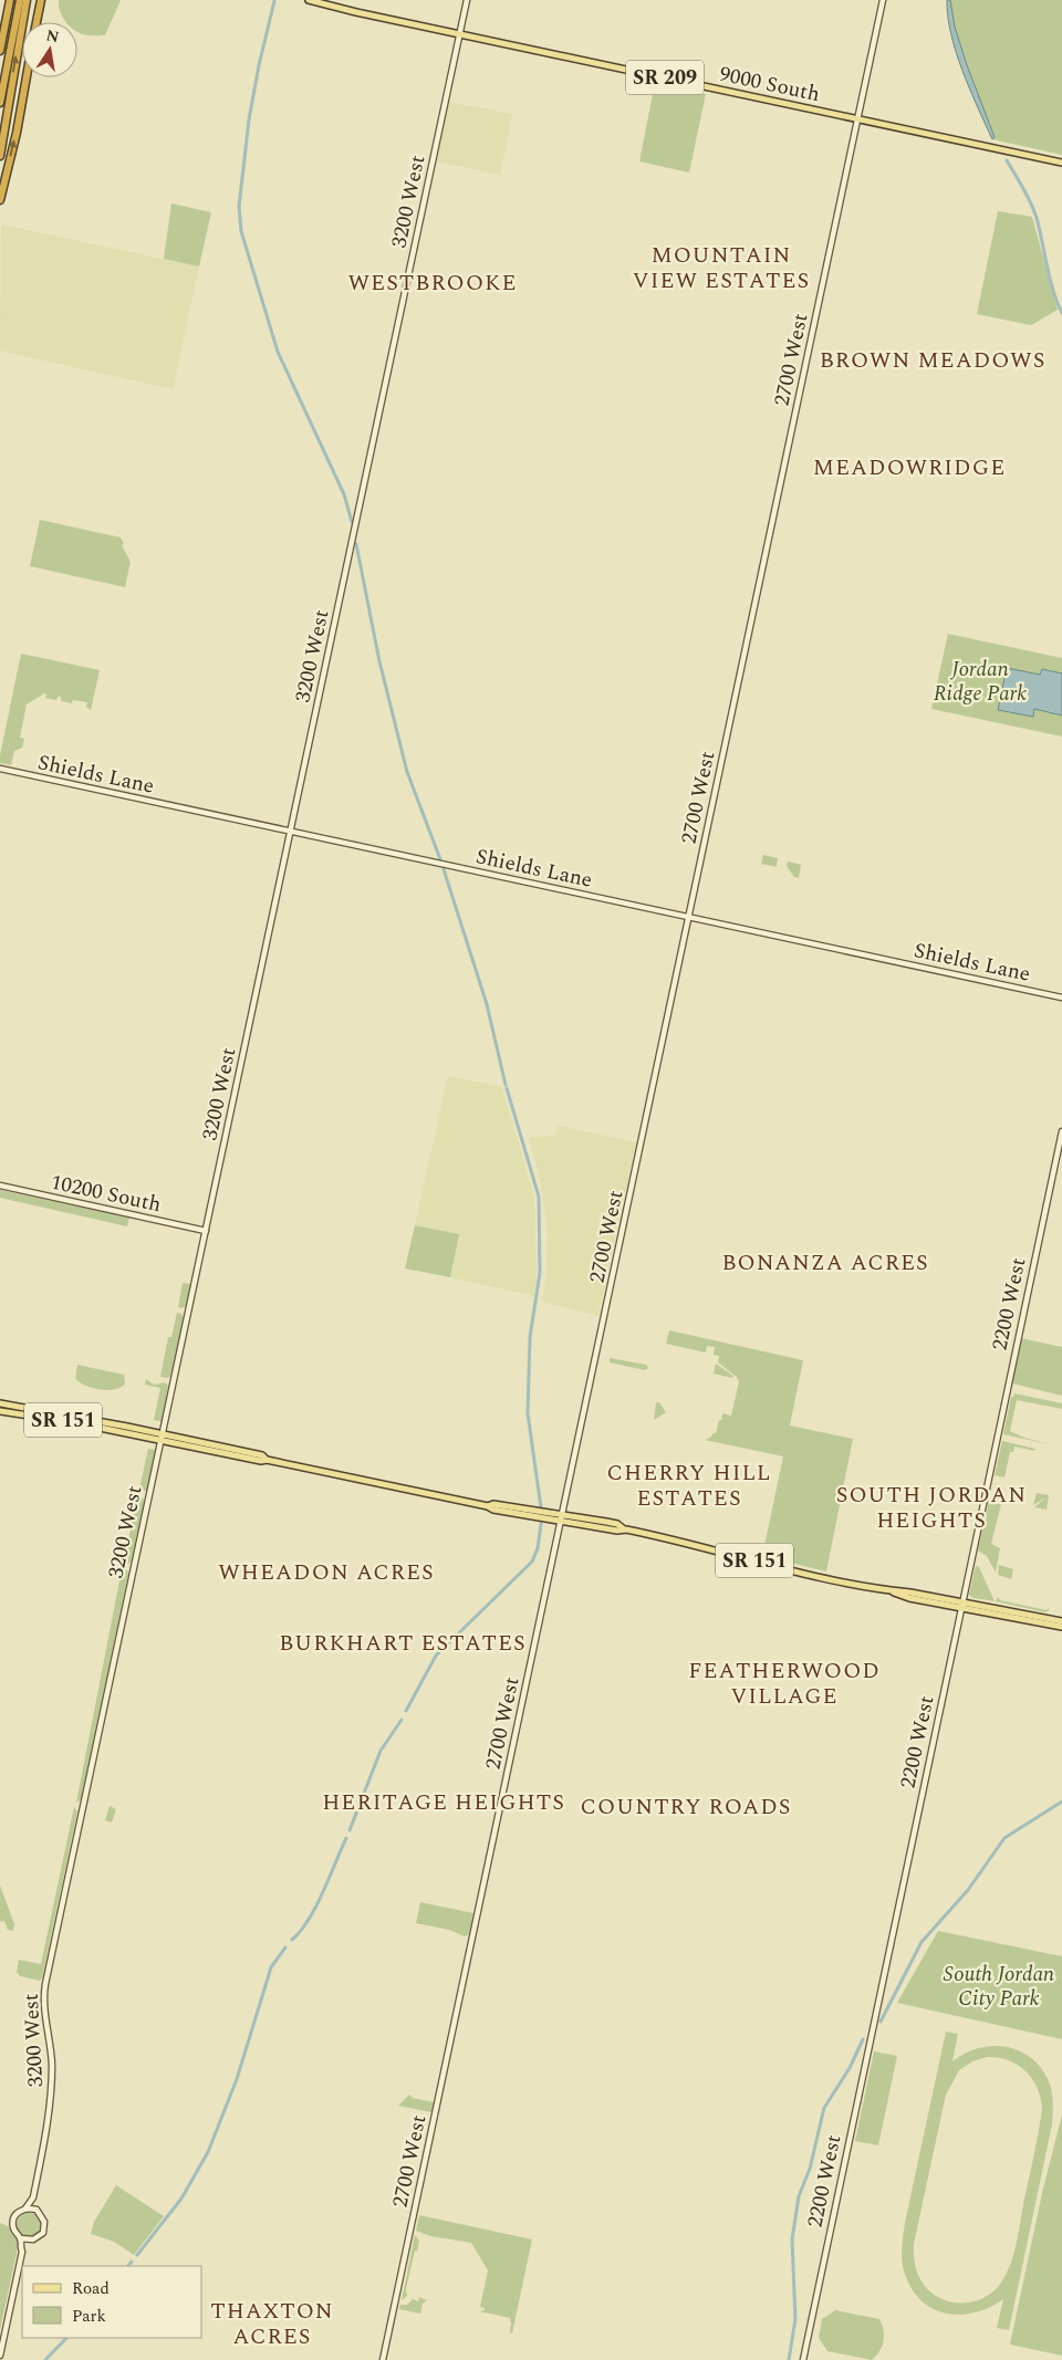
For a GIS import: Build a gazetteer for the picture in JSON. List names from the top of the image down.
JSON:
{
  "streets": {
    "main road": ["SR 209", "9000 South", "SR 151"],
    "street": [
      "3200 West",
      "2700 West",
      "Shields Lane",
      "10200 South",
      "2200 West"
    ]
  },
  "crossings": [
    ["9000 South", "3200 West"],
    ["9000 South", "2700 West"],
    ["3200 West", "Shields Lane"],
    ["3200 West", "10200 South"],
    ["3200 West", "SR 151"],
    ["2700 West", "Shields Lane"],
    ["2700 West", "SR 151"],
    ["2200 West", "SR 151"]
  ],
  "districts": [
    "MOUNTAIN VIEW ESTATES",
    "WESTBROOKE",
    "BROWN MEADOWS",
    "MEADOWRIDGE",
    "BONANZA ACRES",
    "CHERRY HILL ESTATES",
    "SOUTH JORDAN HEIGHTS",
    "WHEADON ACRES",
    "BURKHART ESTATES",
    "FEATHERWOOD VILLAGE",
    "HERITAGE HEIGHTS",
    "COUNTRY ROADS",
    "THAXTON ACRES"
  ],
  "parks": ["Jordan Ridge Park", "South Jordan City Park"],
  "legend": ["Road", "Park"],
  "north": "top"
}
